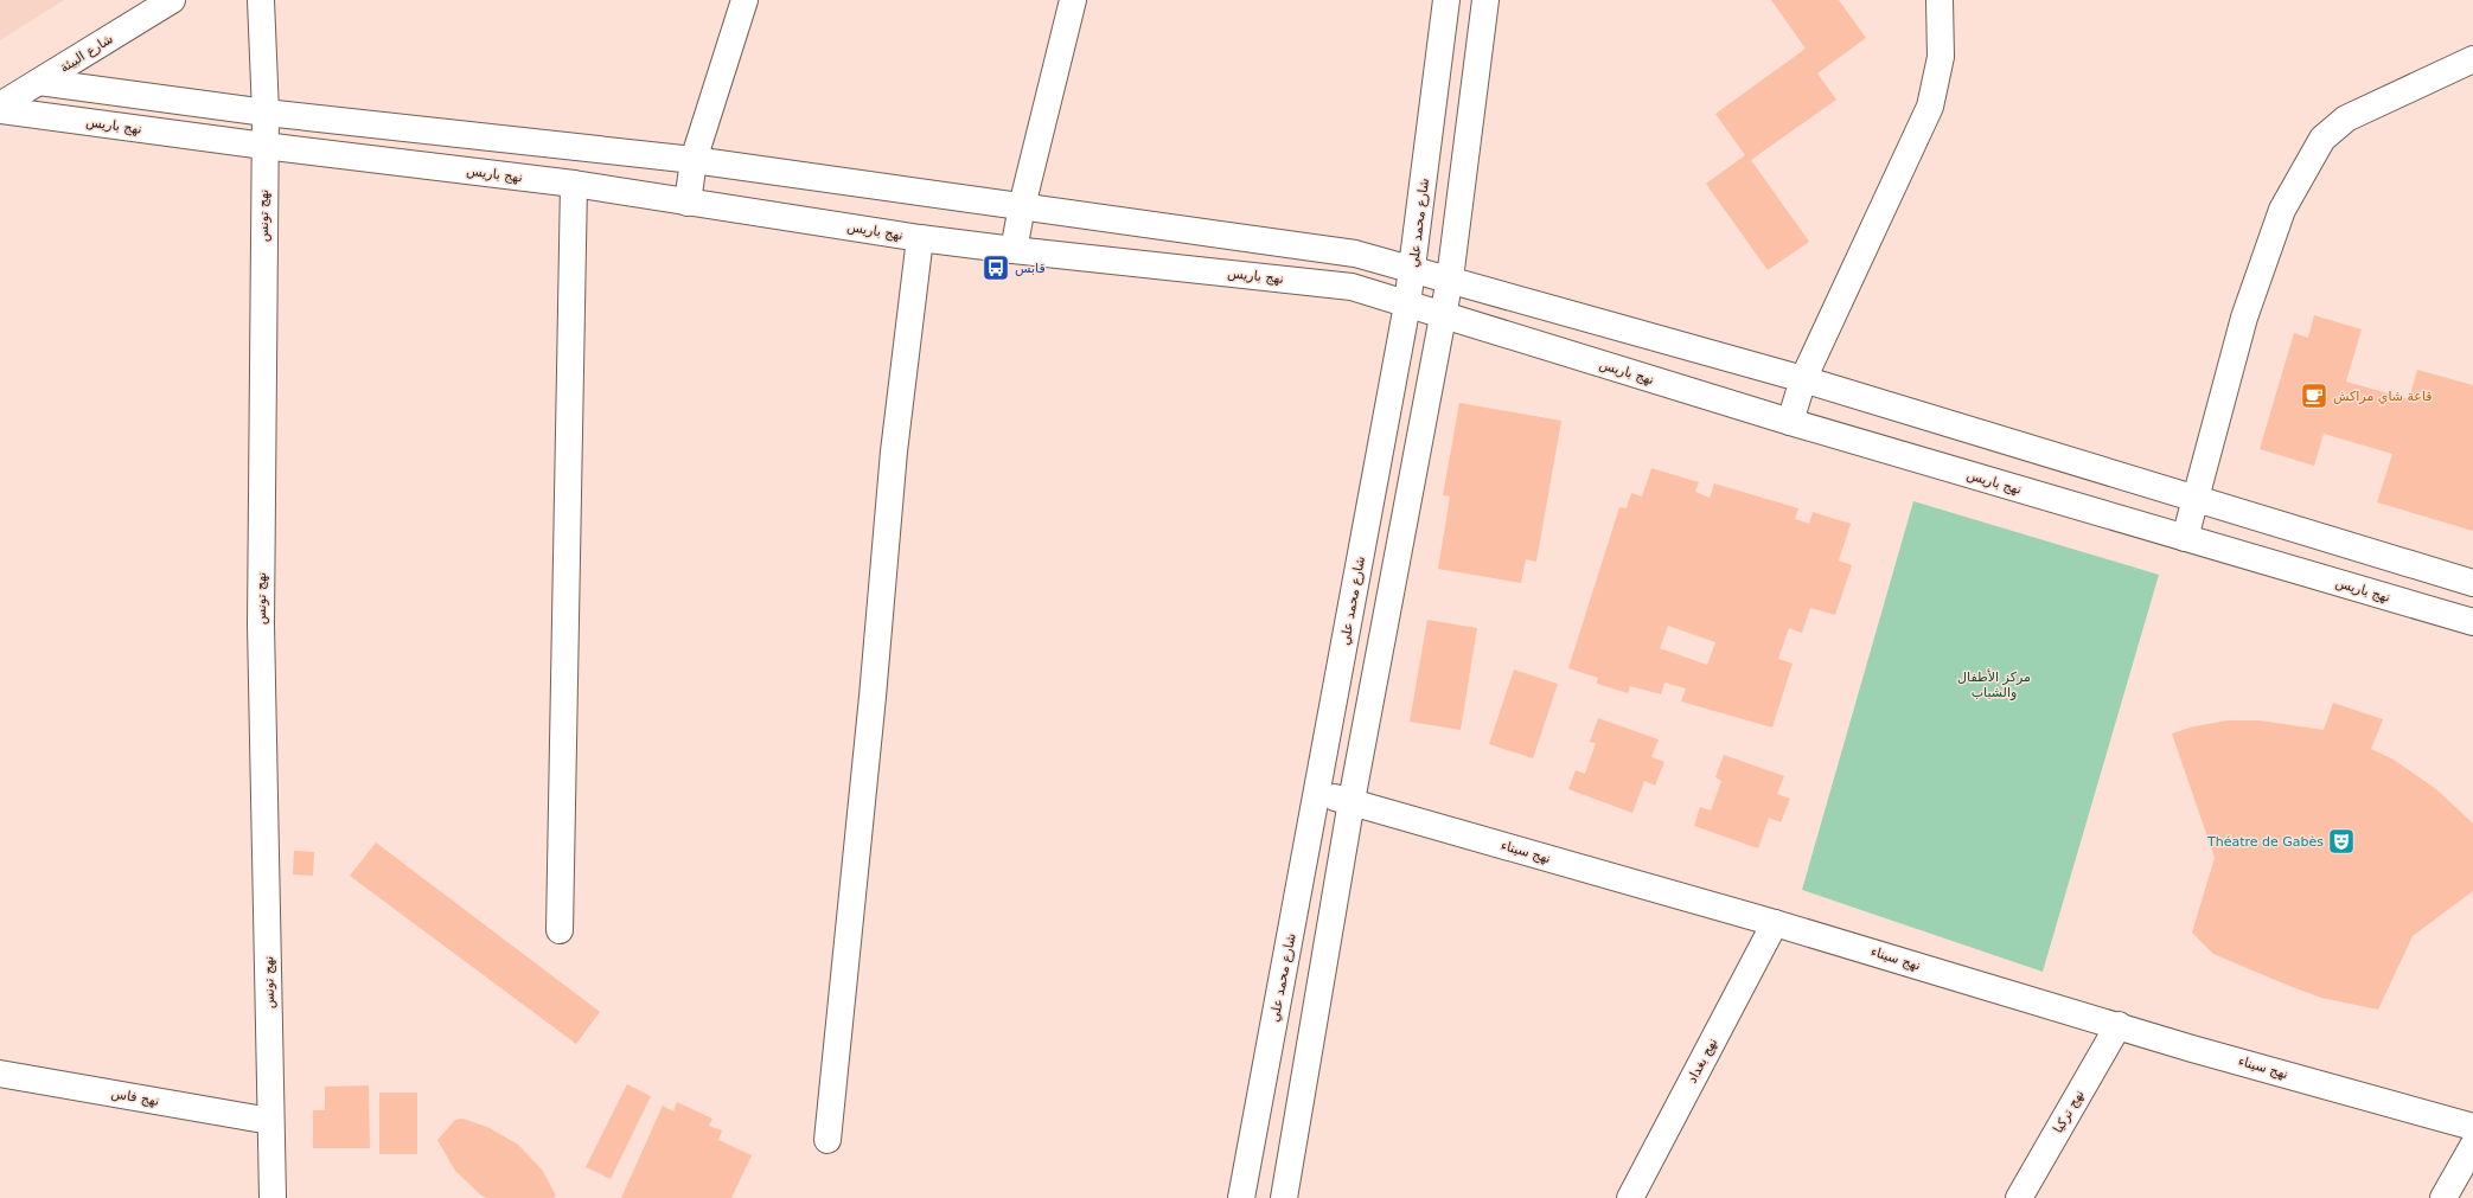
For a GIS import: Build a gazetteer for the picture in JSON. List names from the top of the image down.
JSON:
{
  "streets": {
    "street": [
      "شارع البيئة",
      "نهج باريس",
      "نهج تونس",
      "شارع محمد علي",
      "نهج سيناء",
      "نهج بغداد",
      "نهج فاس",
      "نهج تركيا"
    ]
  },
  "crossings": [
    ["نهج باريس", "نهج تونس"],
    ["نهج باريس", "شارع محمد علي"],
    ["نهج تونس", "نهج فاس"],
    ["شارع محمد علي", "نهج سيناء"],
    ["نهج سيناء", "نهج بغداد"],
    ["نهج سيناء", "نهج تركيا"]
  ],
  "parks": ["مركز الأطفال والشباب"],
  "places": {
    "bus stop": ["قابس"],
    "cafe": ["قاعة شاي مراكش"],
    "theatre": ["Théatre de Gabès"]
  }
}
